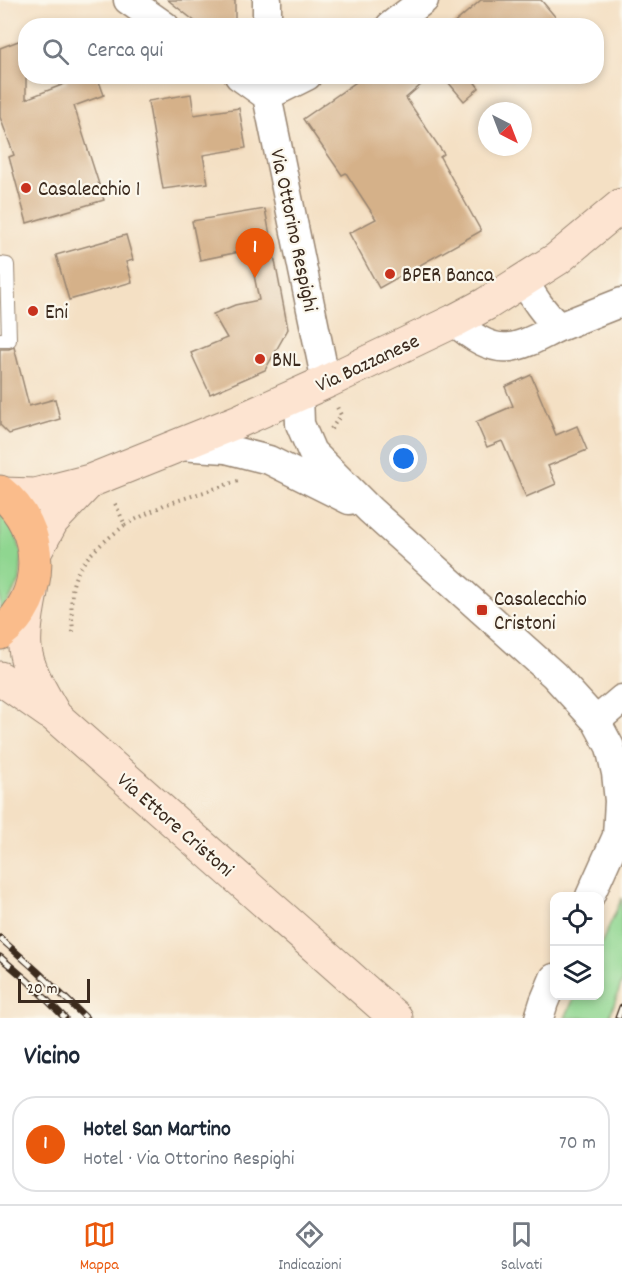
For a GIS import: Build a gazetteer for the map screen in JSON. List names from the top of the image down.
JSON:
{
  "streets": {
    "main road": ["Via Bazzanese", "Via Ettore Cristoni"],
    "street": ["Via Ottorino Respighi"]
  },
  "crossings": [
    ["Via Ottorino Respighi", "Via Bazzanese"]
  ],
  "places": {
    "other": [
      "Casalecchio 1",
      "BPER Banca",
      "Eni",
      "BNL"
    ],
    "transit": ["Casalecchio Cristoni"]
  },
  "scale_bar": "20 m",
  "north": "bottom right",
  "page": {
    "search": "Cerca qui",
    "pins": "1",
    "scale": "20 m",
    "heading": "Vicino",
    "list": [
      {
        "mark": "1",
        "name": "Hotel San Martino",
        "note": "Hotel · Via Ottorino Respighi",
        "value": "70 m"
      }
    ],
    "nav": ["Mappa", "Indicazioni", "Salvati"]
  }
}
